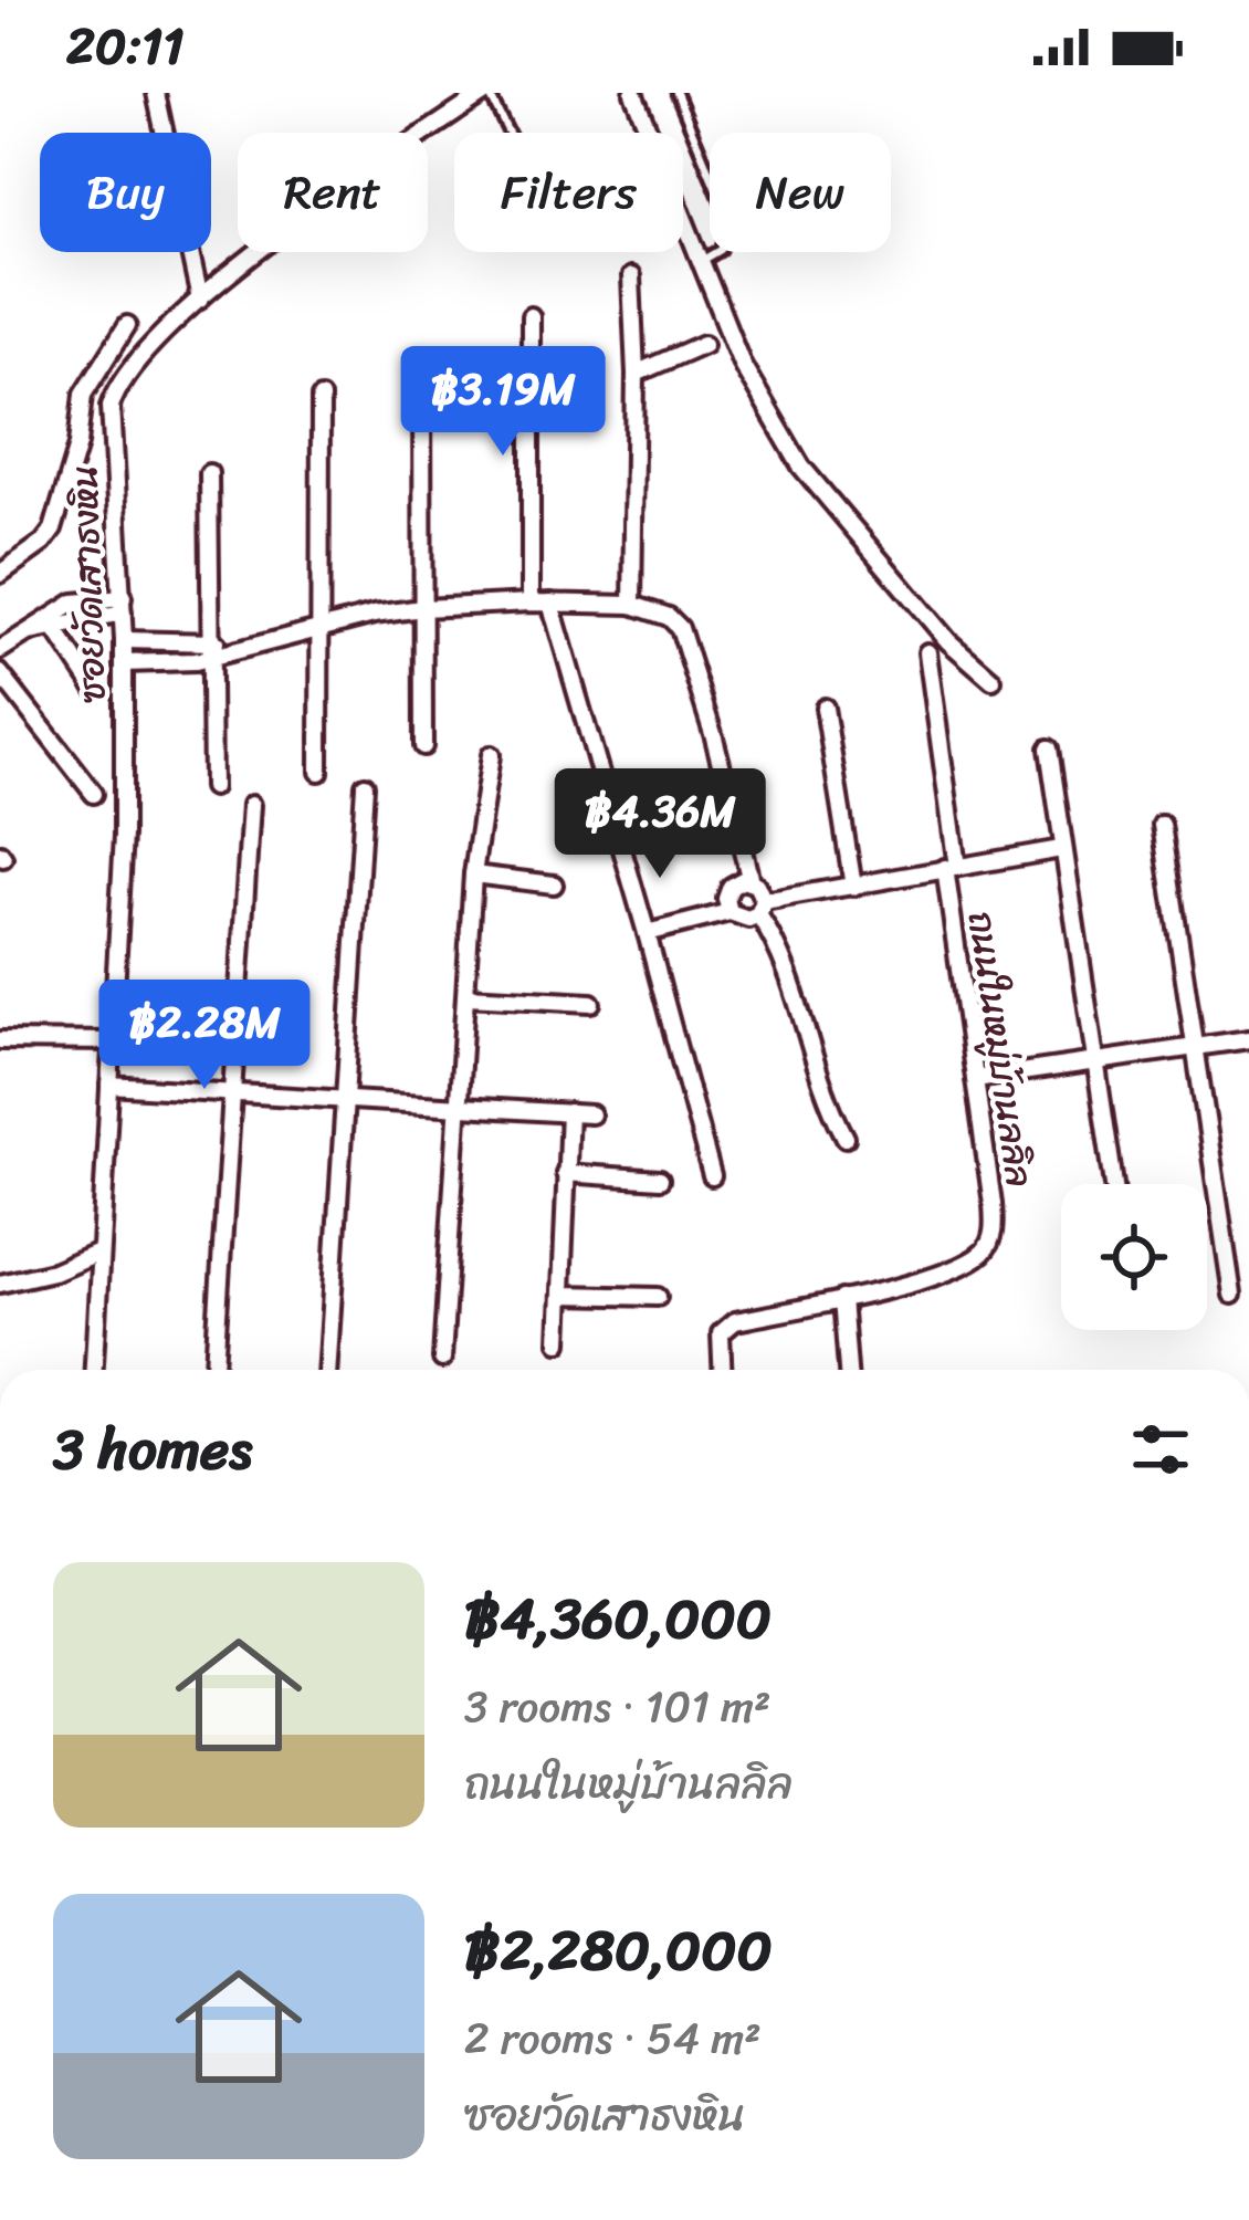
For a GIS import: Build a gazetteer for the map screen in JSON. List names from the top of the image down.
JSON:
{
  "streets": {
    "street": ["ซอยวัดเสาธงหิน", "ถนนในหมู่บ้านลลิล"]
  },
  "page": {
    "status": "20:11",
    "chip": [
      "Buy",
      "Rent",
      "Filters",
      "New"
    ],
    "price": ["฿3.19M", "฿4.36M", "฿2.28M"],
    "heading": "3 homes",
    "list": [
      {
        "name": "฿4,360,000",
        "note": "3 rooms · 101 m² · ถนนในหมู่บ้านลลิล"
      },
      {
        "name": "฿2,280,000",
        "note": "2 rooms · 54 m² · ซอยวัดเสาธงหิน"
      }
    ]
  }
}
